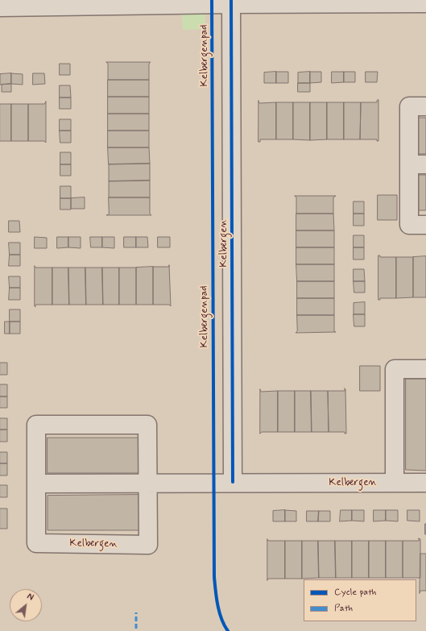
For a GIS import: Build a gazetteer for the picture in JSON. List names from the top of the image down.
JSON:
{
  "streets": {
    "street": ["Kelbergen"],
    "cycle path": ["Kelbergenpad"]
  },
  "legend": ["Cycle path", "Path"],
  "north": "top right"
}
